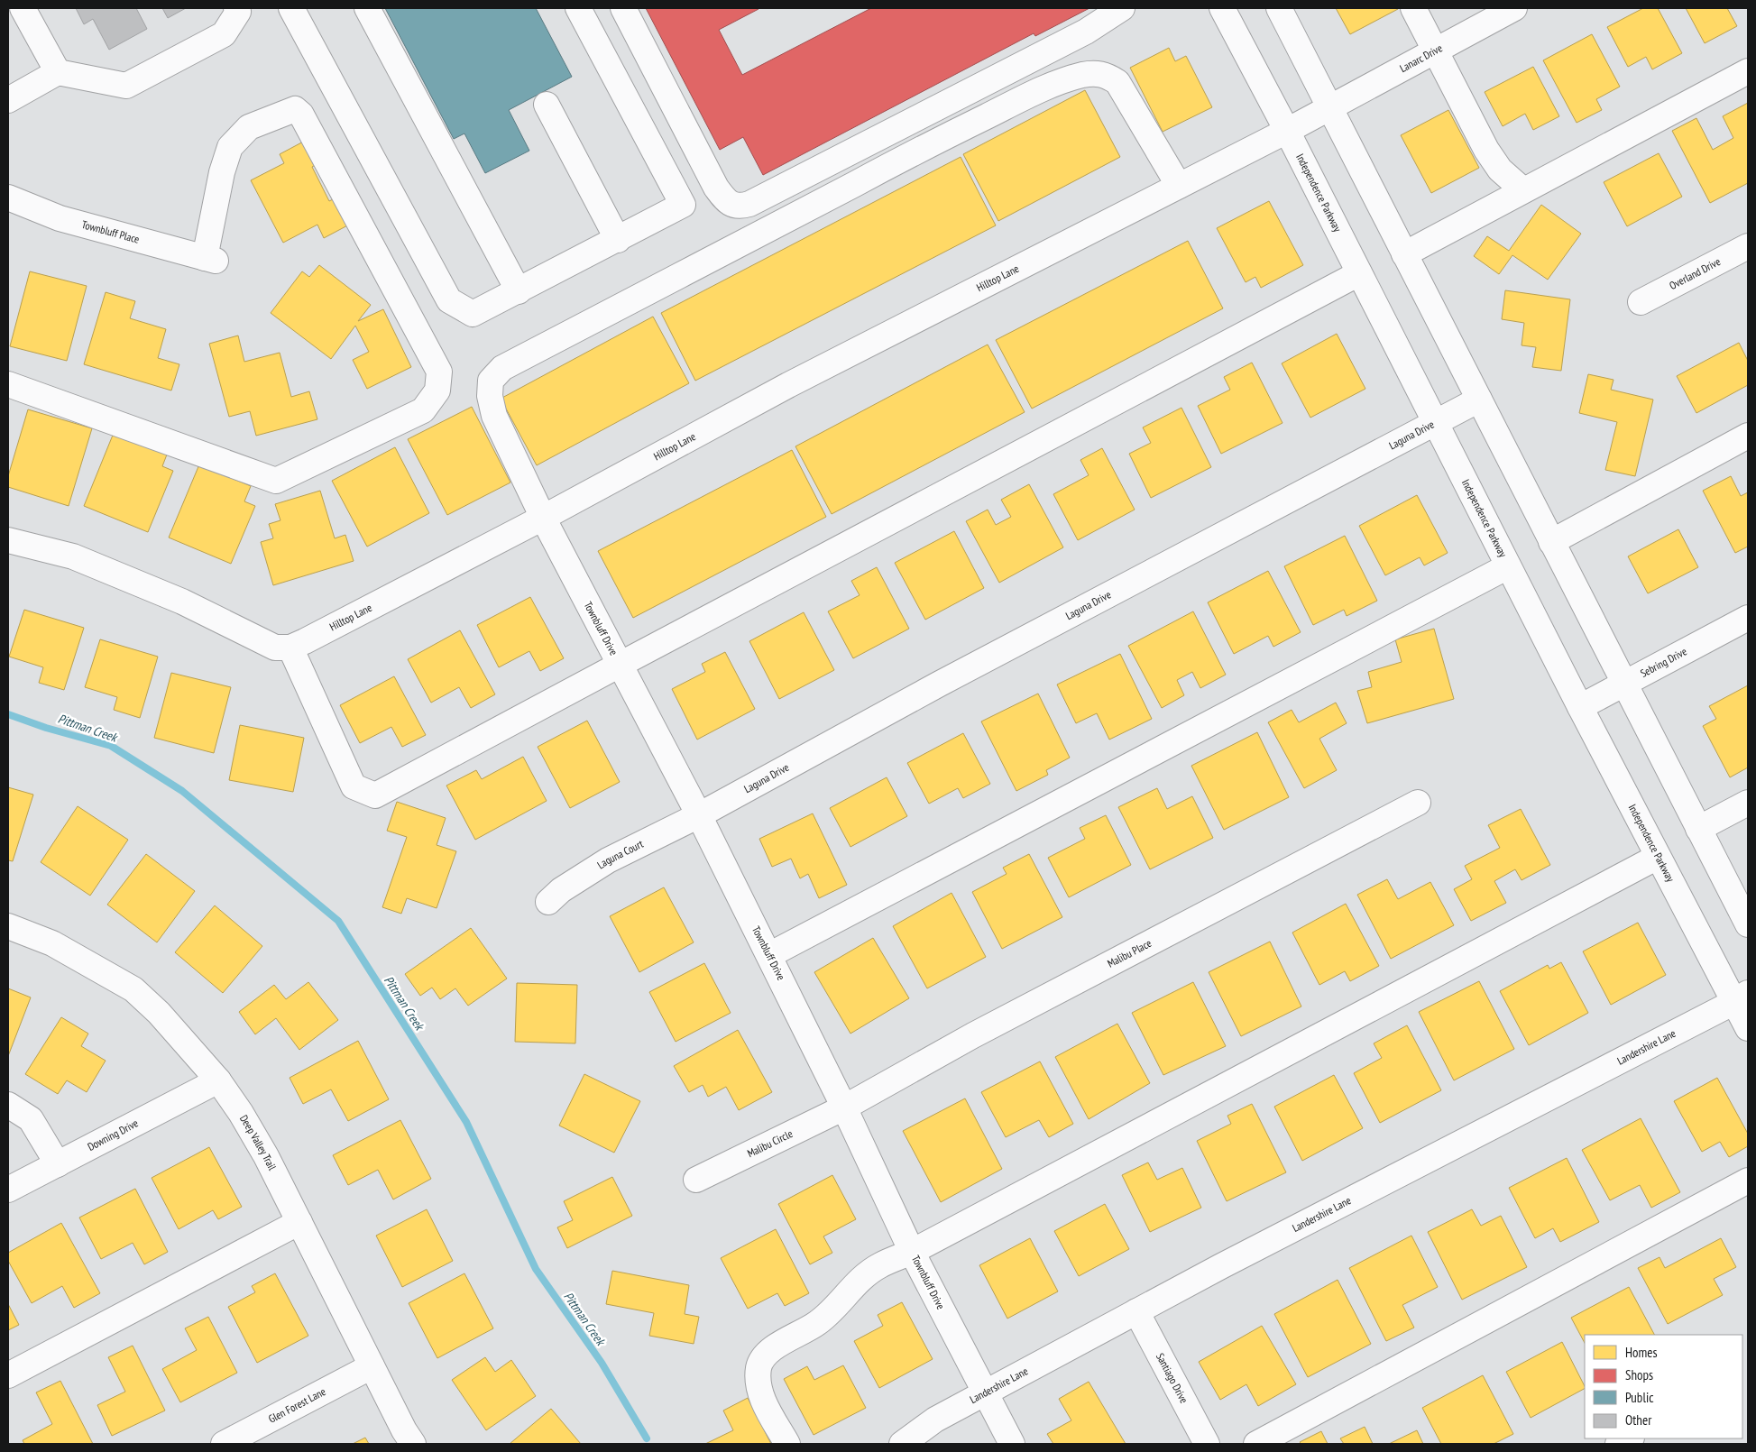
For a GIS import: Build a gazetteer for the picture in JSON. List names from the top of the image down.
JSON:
{
  "streets": {
    "street": [
      "Lanarc Drive",
      "Independence Parkway",
      "Townbluff Place",
      "Overland Drive",
      "Hilltop Lane",
      "Laguna Drive",
      "Townbluff Drive",
      "Sebring Drive",
      "Laguna Court",
      "Malibu Place",
      "Landershire Lane",
      "Downing Drive",
      "Deep Valley Trail",
      "Malibu Circle",
      "Santiago Drive",
      "Glen Forest Lane"
    ]
  },
  "crossings": [
    ["Lanarc Drive", "Hilltop Lane"],
    ["Independence Parkway", "Hilltop Lane"],
    ["Independence Parkway", "Laguna Drive"],
    ["Independence Parkway", "Sebring Drive"],
    ["Independence Parkway", "Landershire Lane"],
    ["Hilltop Lane", "Townbluff Drive"],
    ["Laguna Drive", "Townbluff Drive"],
    ["Laguna Drive", "Laguna Court"],
    ["Townbluff Drive", "Laguna Court"],
    ["Townbluff Drive", "Malibu Place"],
    ["Townbluff Drive", "Landershire Lane"],
    ["Townbluff Drive", "Malibu Circle"],
    ["Malibu Place", "Malibu Circle"],
    ["Landershire Lane", "Santiago Drive"],
    ["Downing Drive", "Deep Valley Trail"],
    ["Deep Valley Trail", "Glen Forest Lane"]
  ],
  "water": ["Pittman Creek"],
  "legend": [
    "Homes",
    "Shops",
    "Public",
    "Other"
  ]
}
